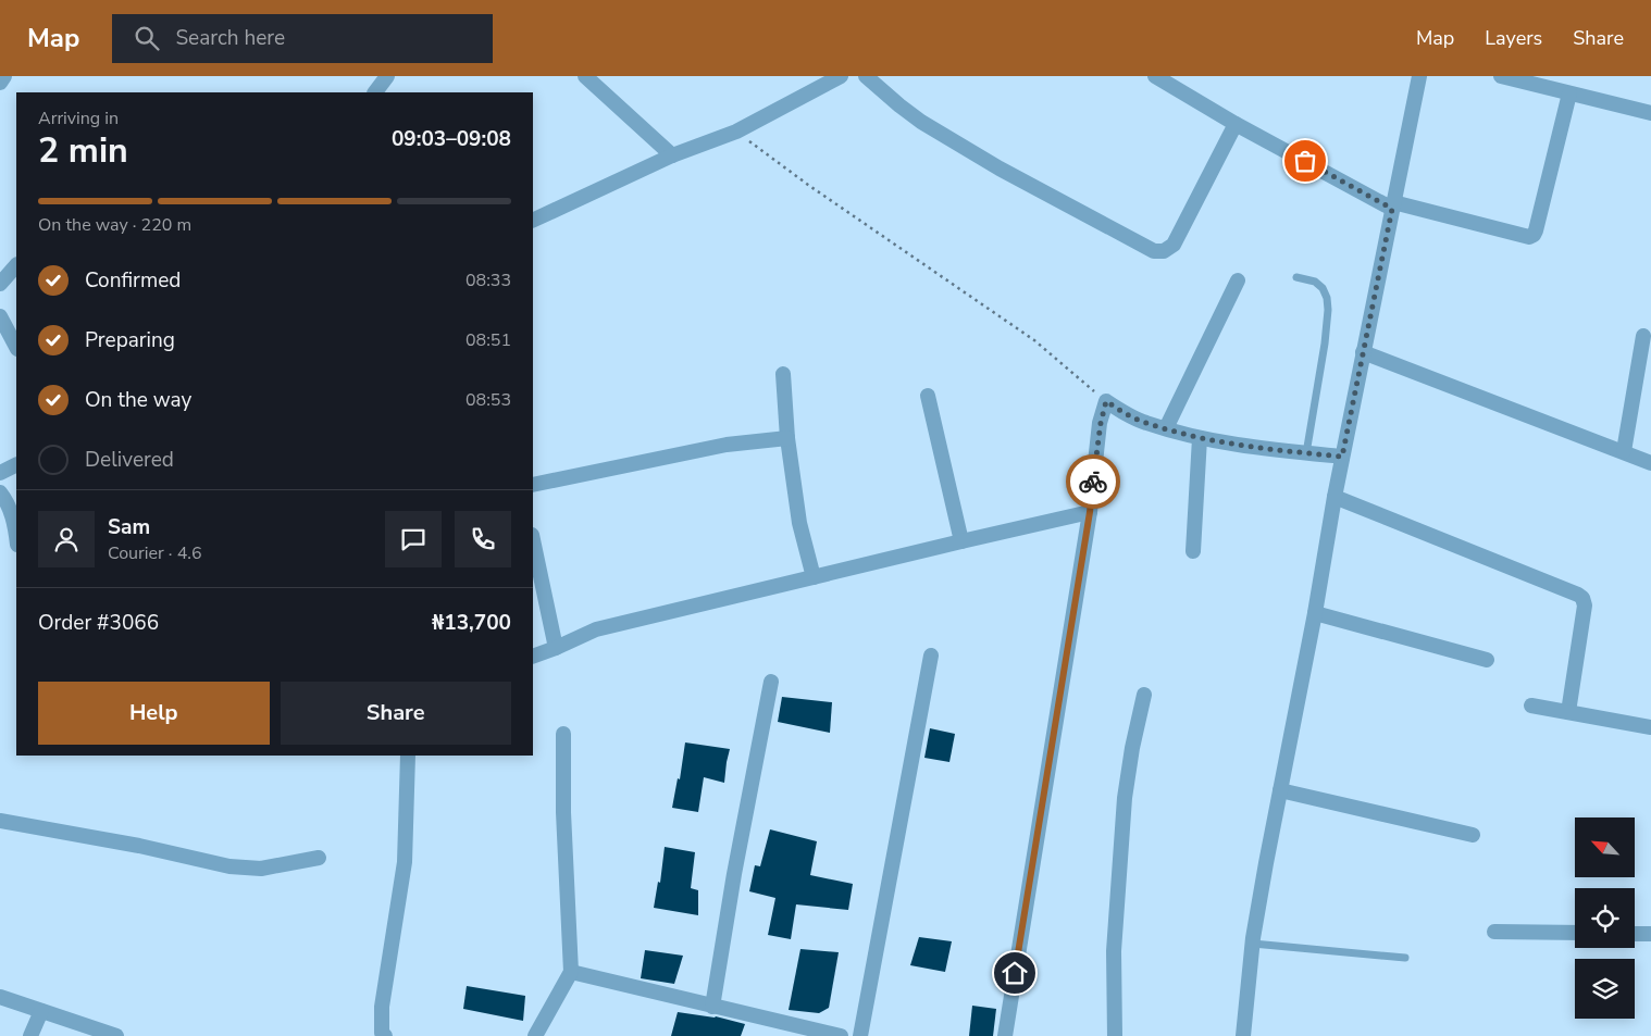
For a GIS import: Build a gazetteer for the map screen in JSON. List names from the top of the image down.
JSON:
{
  "north": "top left",
  "page": {
    "header": "Map",
    "search": "Search here",
    "nav": ["Map", "Layers", "Share"],
    "heading": ["2 min", "Arriving in", "09:03–09:08"],
    "panel": [
      "Sam",
      "Courier · 4.6",
      "Order #3066",
      "₦13,700"
    ],
    "bar": "On the way · 220 m",
    "list": [
      ["Confirmed", "08:33"],
      ["Preparing", "08:51"],
      ["On the way", "08:53"],
      "Delivered"
    ],
    "buttons": ["Help", "Share"]
  }
}
